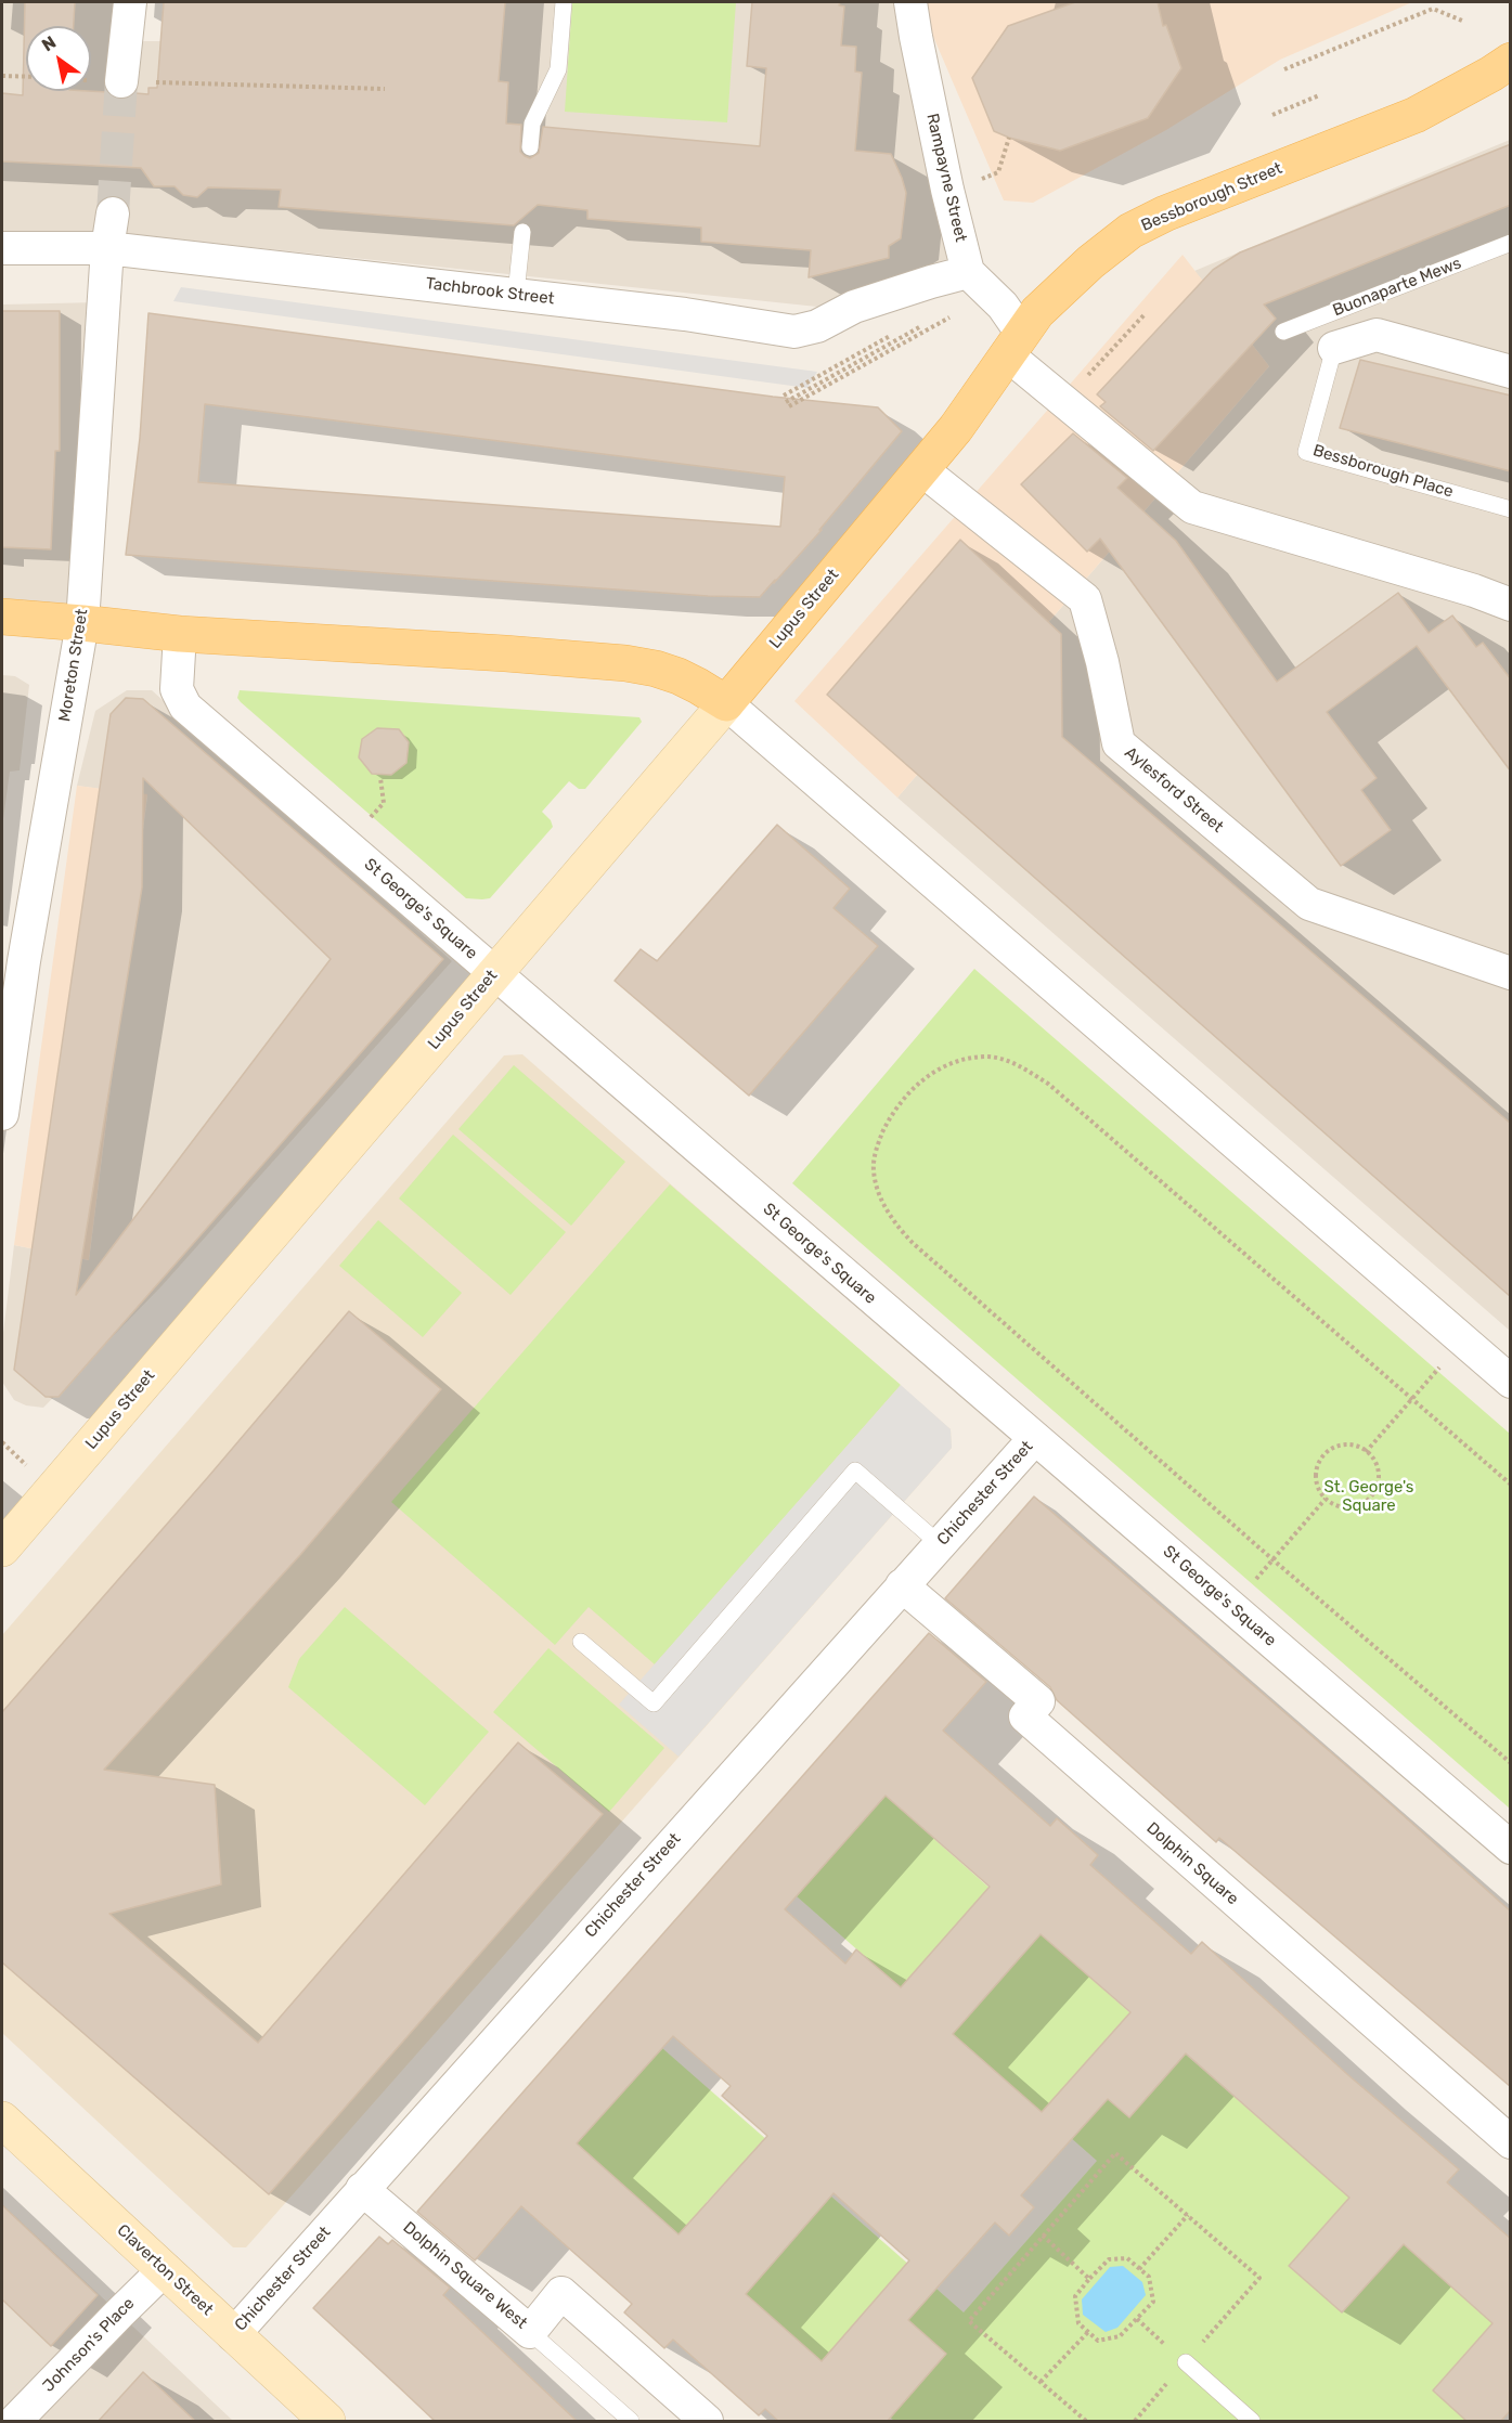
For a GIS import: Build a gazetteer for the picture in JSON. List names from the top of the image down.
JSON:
{
  "streets": {
    "main road": ["Bessborough Street", "Lupus Street"],
    "street": [
      "Rampayne Street",
      "Tachbrook Street",
      "Bessborough Place",
      "Moreton Street",
      "Aylesford Street",
      "St George's Square",
      "Chichester Street",
      "Dolphin Square",
      "Claverton Street",
      "Dolphin Square West",
      "Johnson's Place"
    ],
    "lane": ["Buonaparte Mews"]
  },
  "crossings": [
    ["Rampayne Street", "Tachbrook Street"],
    ["Bessborough Street", "Lupus Street"],
    ["Bessborough Street", "Aylesford Street"],
    ["Tachbrook Street", "Moreton Street"],
    ["Lupus Street", "Aylesford Street"],
    ["Lupus Street", "St George's Square"],
    ["St George's Square", "Chichester Street"],
    ["Chichester Street", "Dolphin Square"],
    ["Chichester Street", "Claverton Street"],
    ["Chichester Street", "Dolphin Square West"],
    ["Claverton Street", "Johnson's Place"]
  ],
  "parks": ["St. George's Square"],
  "north": "top left"
}
